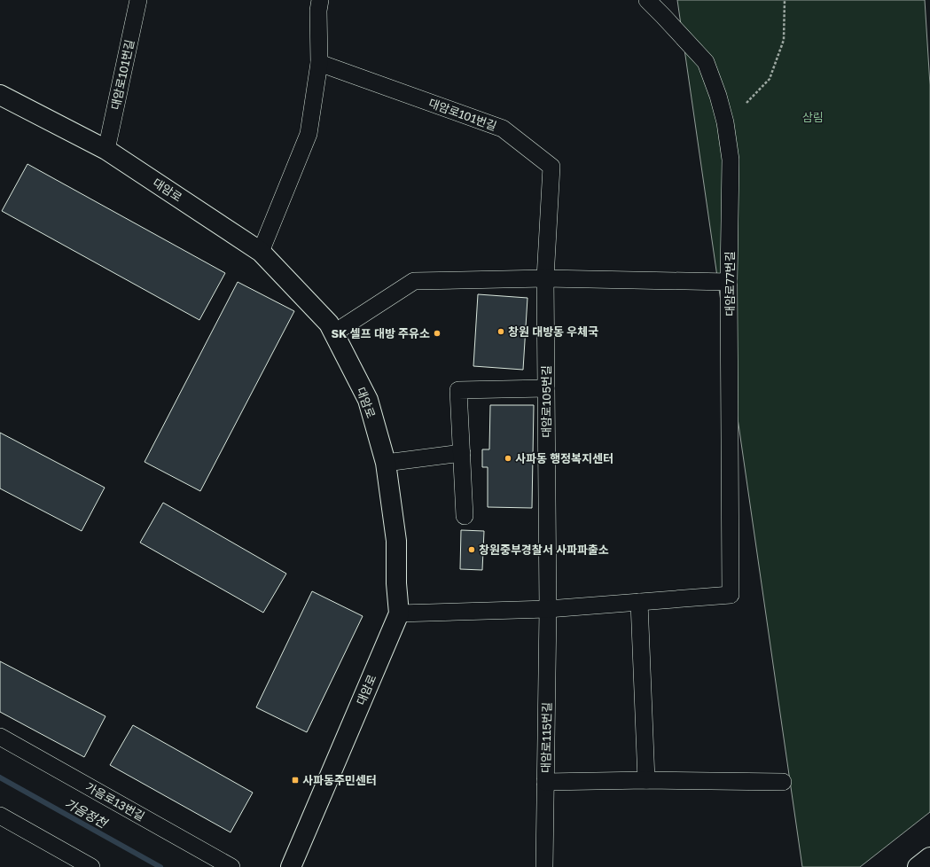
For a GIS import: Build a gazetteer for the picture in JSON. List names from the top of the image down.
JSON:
{
  "streets": {
    "street": [
      "대암로101번길",
      "대암로",
      "대암로77번길",
      "대암로105번길",
      "대암로115번길",
      "가음로13번길"
    ]
  },
  "crossings": [
    ["대암로101번길", "대암로"],
    ["대암로101번길", "대암로105번길"],
    ["대암로105번길", "대암로115번길"]
  ],
  "water": ["가음정천"],
  "parks": ["삼림"],
  "places": {
    "other": [
      "창원 대방동 우체국",
      "SK 셀프 대방 주유소",
      "사파동 행정복지센터",
      "창원중부경찰서 사파파출소"
    ],
    "transit": ["사파동주민센터"]
  }
}
